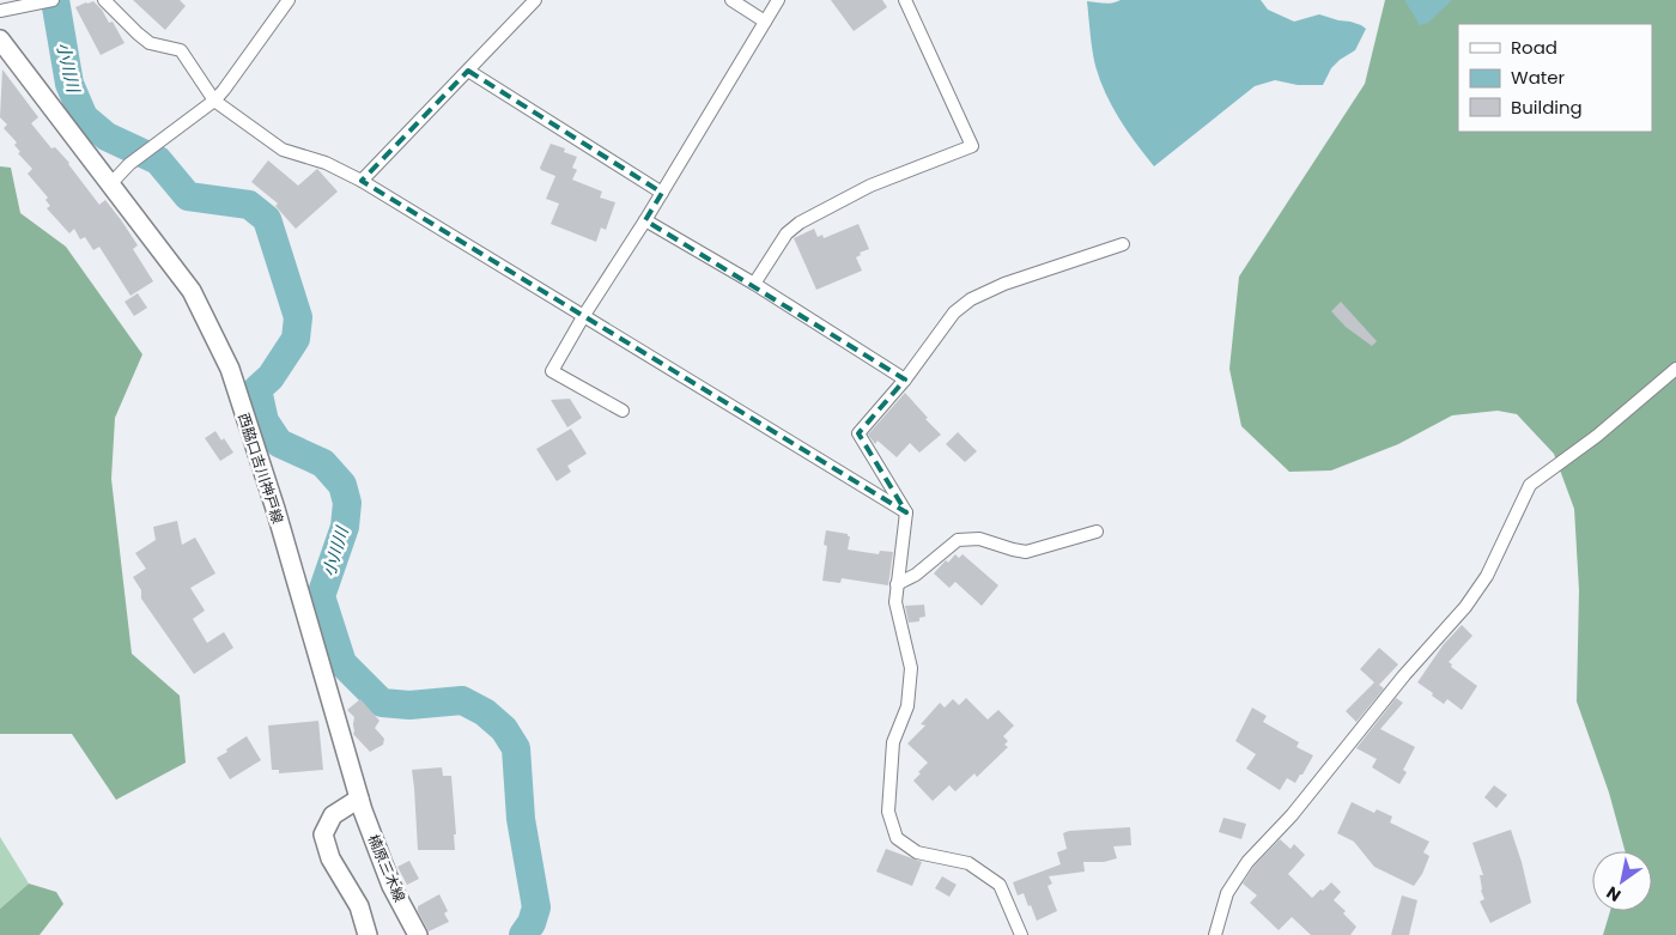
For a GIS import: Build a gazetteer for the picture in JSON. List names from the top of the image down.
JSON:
{
  "streets": {
    "main road": ["西脇口吉川神戸線", "楠原三木線"]
  },
  "crossings": [
    ["西脇口吉川神戸線", "楠原三木線"]
  ],
  "water": ["小川川"],
  "legend": ["Road", "Water", "Building"],
  "north": "bottom left"
}
